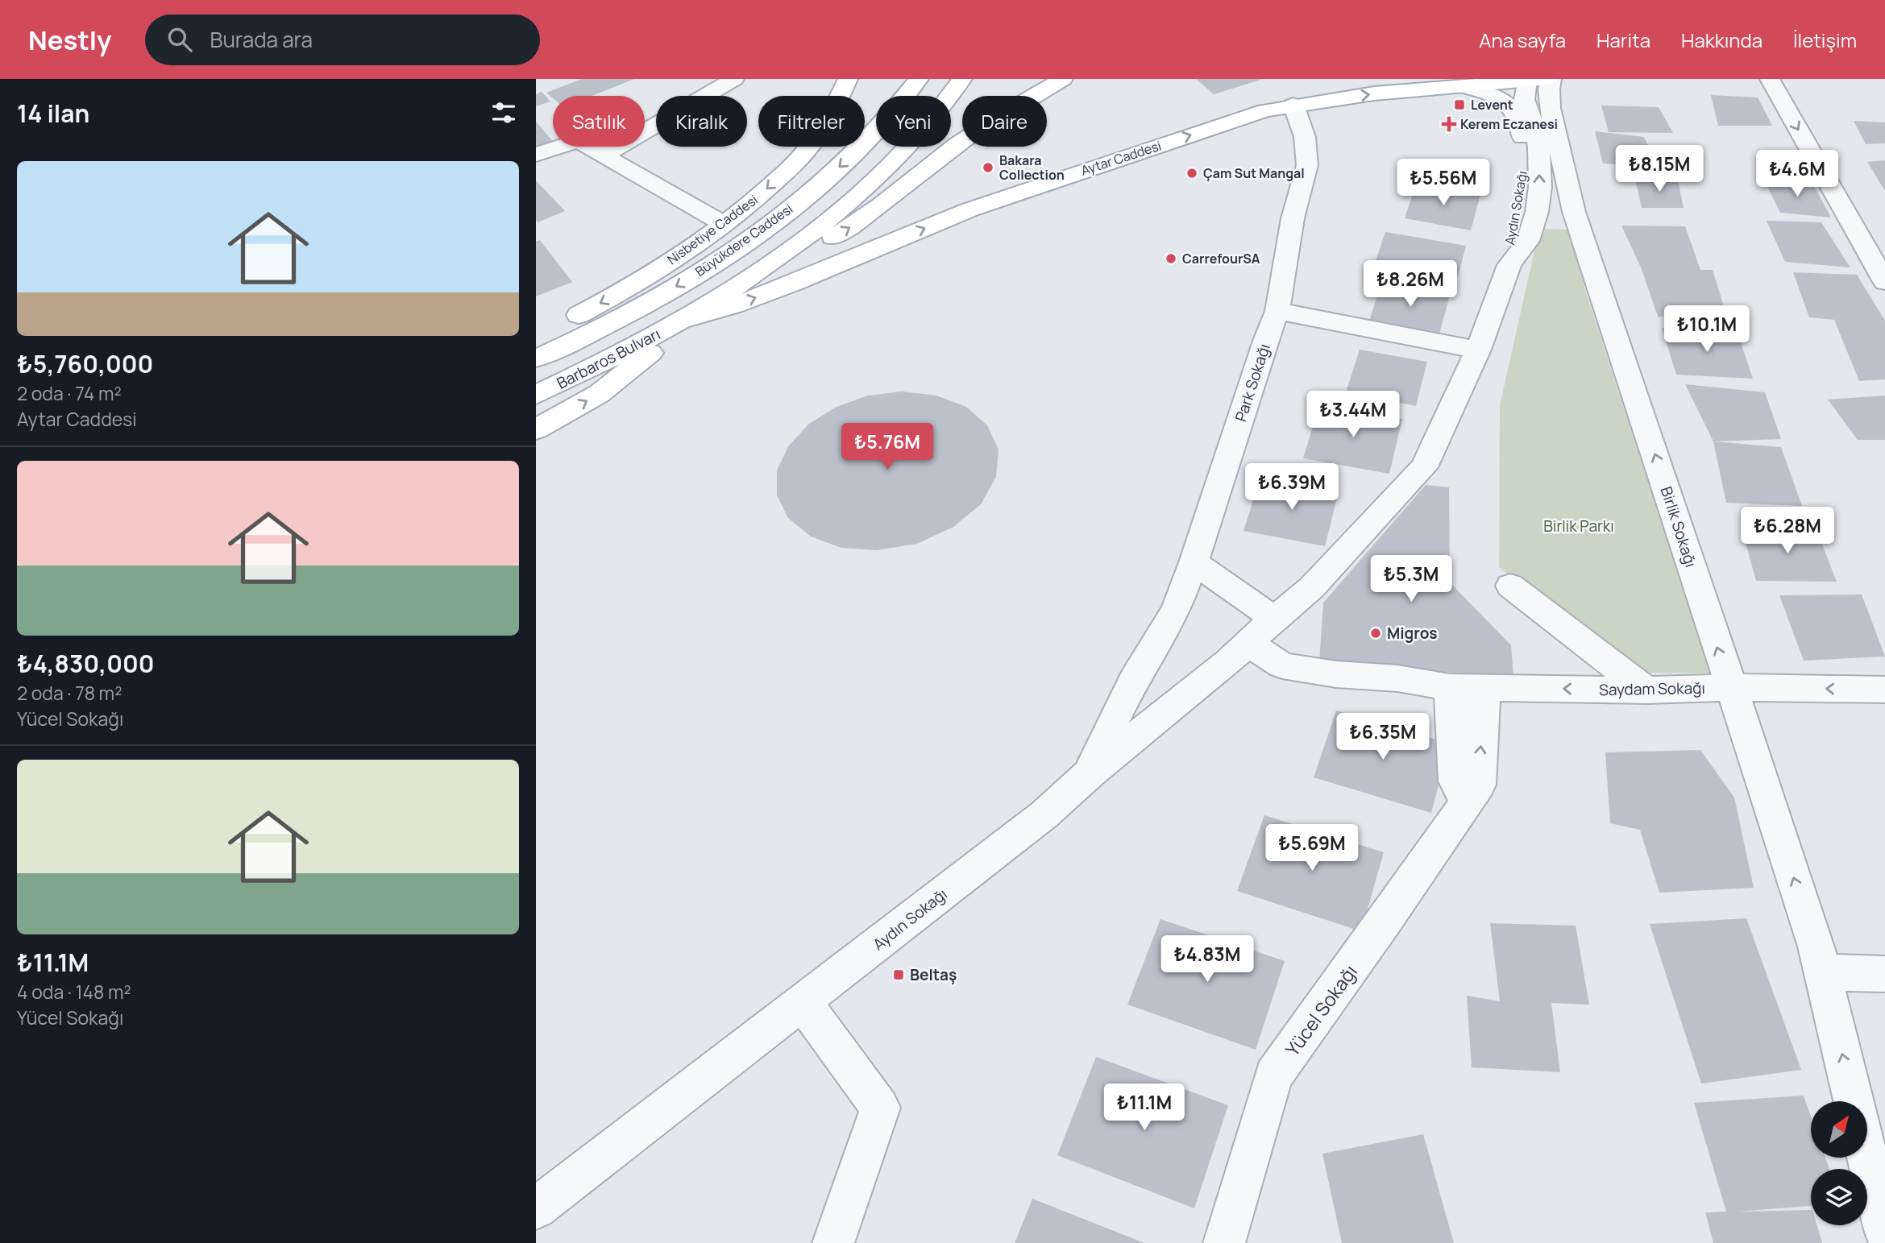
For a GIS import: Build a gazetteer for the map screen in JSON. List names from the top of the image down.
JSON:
{
  "streets": {
    "main road": [
      "Aytar Caddesi",
      "Nisbetiye Caddesi",
      "Büyükdere Caddesi",
      "Barbaros Bulvarı"
    ],
    "street": [
      "Aydın Sokağı",
      "Park Sokağı",
      "Birlik Sokağı",
      "Saydam Sokağı",
      "Yücel Sokağı"
    ]
  },
  "crossings": [
    ["Aytar Caddesi", "Aydın Sokağı"],
    ["Aytar Caddesi", "Barbaros Bulvarı"],
    ["Aytar Caddesi", "Park Sokağı"],
    ["Aytar Caddesi", "Birlik Sokağı"],
    ["Aydın Sokağı", "Park Sokağı"],
    ["Aydın Sokağı", "Birlik Sokağı"],
    ["Aydın Sokağı", "Saydam Sokağı"],
    ["Birlik Sokağı", "Saydam Sokağı"],
    ["Saydam Sokağı", "Yücel Sokağı"]
  ],
  "one_way": ["Birlik Sokağı", "Saydam Sokağı"],
  "parks": ["Birlik Parkı"],
  "places": {
    "transit": ["Levent", "Beltaş"],
    "health": ["Kerem Eczanesi"],
    "other": [
      "Bakara Collection",
      "Çam Sut Mangal",
      "CarrefourSA",
      "Migros"
    ]
  },
  "north": "top right",
  "page": {
    "header": "Nestly",
    "search": "Burada ara",
    "nav": [
      "Ana sayfa",
      "Harita",
      "Hakkında",
      "İletişim"
    ],
    "heading": "14 ilan",
    "chip": [
      "Satılık",
      "Kiralık",
      "Filtreler",
      "Yeni",
      "Daire"
    ],
    "price": [
      "₺8.15M",
      "₺4.6M",
      "₺5.56M",
      "₺8.26M",
      "₺10.1M",
      "₺3.44M",
      "₺5.76M",
      "₺6.39M",
      "₺6.28M",
      "₺5.3M",
      "₺6.35M",
      "₺5.69M",
      "₺4.83M",
      "₺11.1M"
    ],
    "list": [
      {
        "name": "₺5,760,000",
        "note": "2 oda · 74 m² · Aytar Caddesi"
      },
      {
        "name": "₺4,830,000",
        "note": "2 oda · 78 m² · Yücel Sokağı"
      },
      {
        "name": "₺11.1M",
        "note": "4 oda · 148 m² · Yücel Sokağı"
      }
    ]
  }
}
